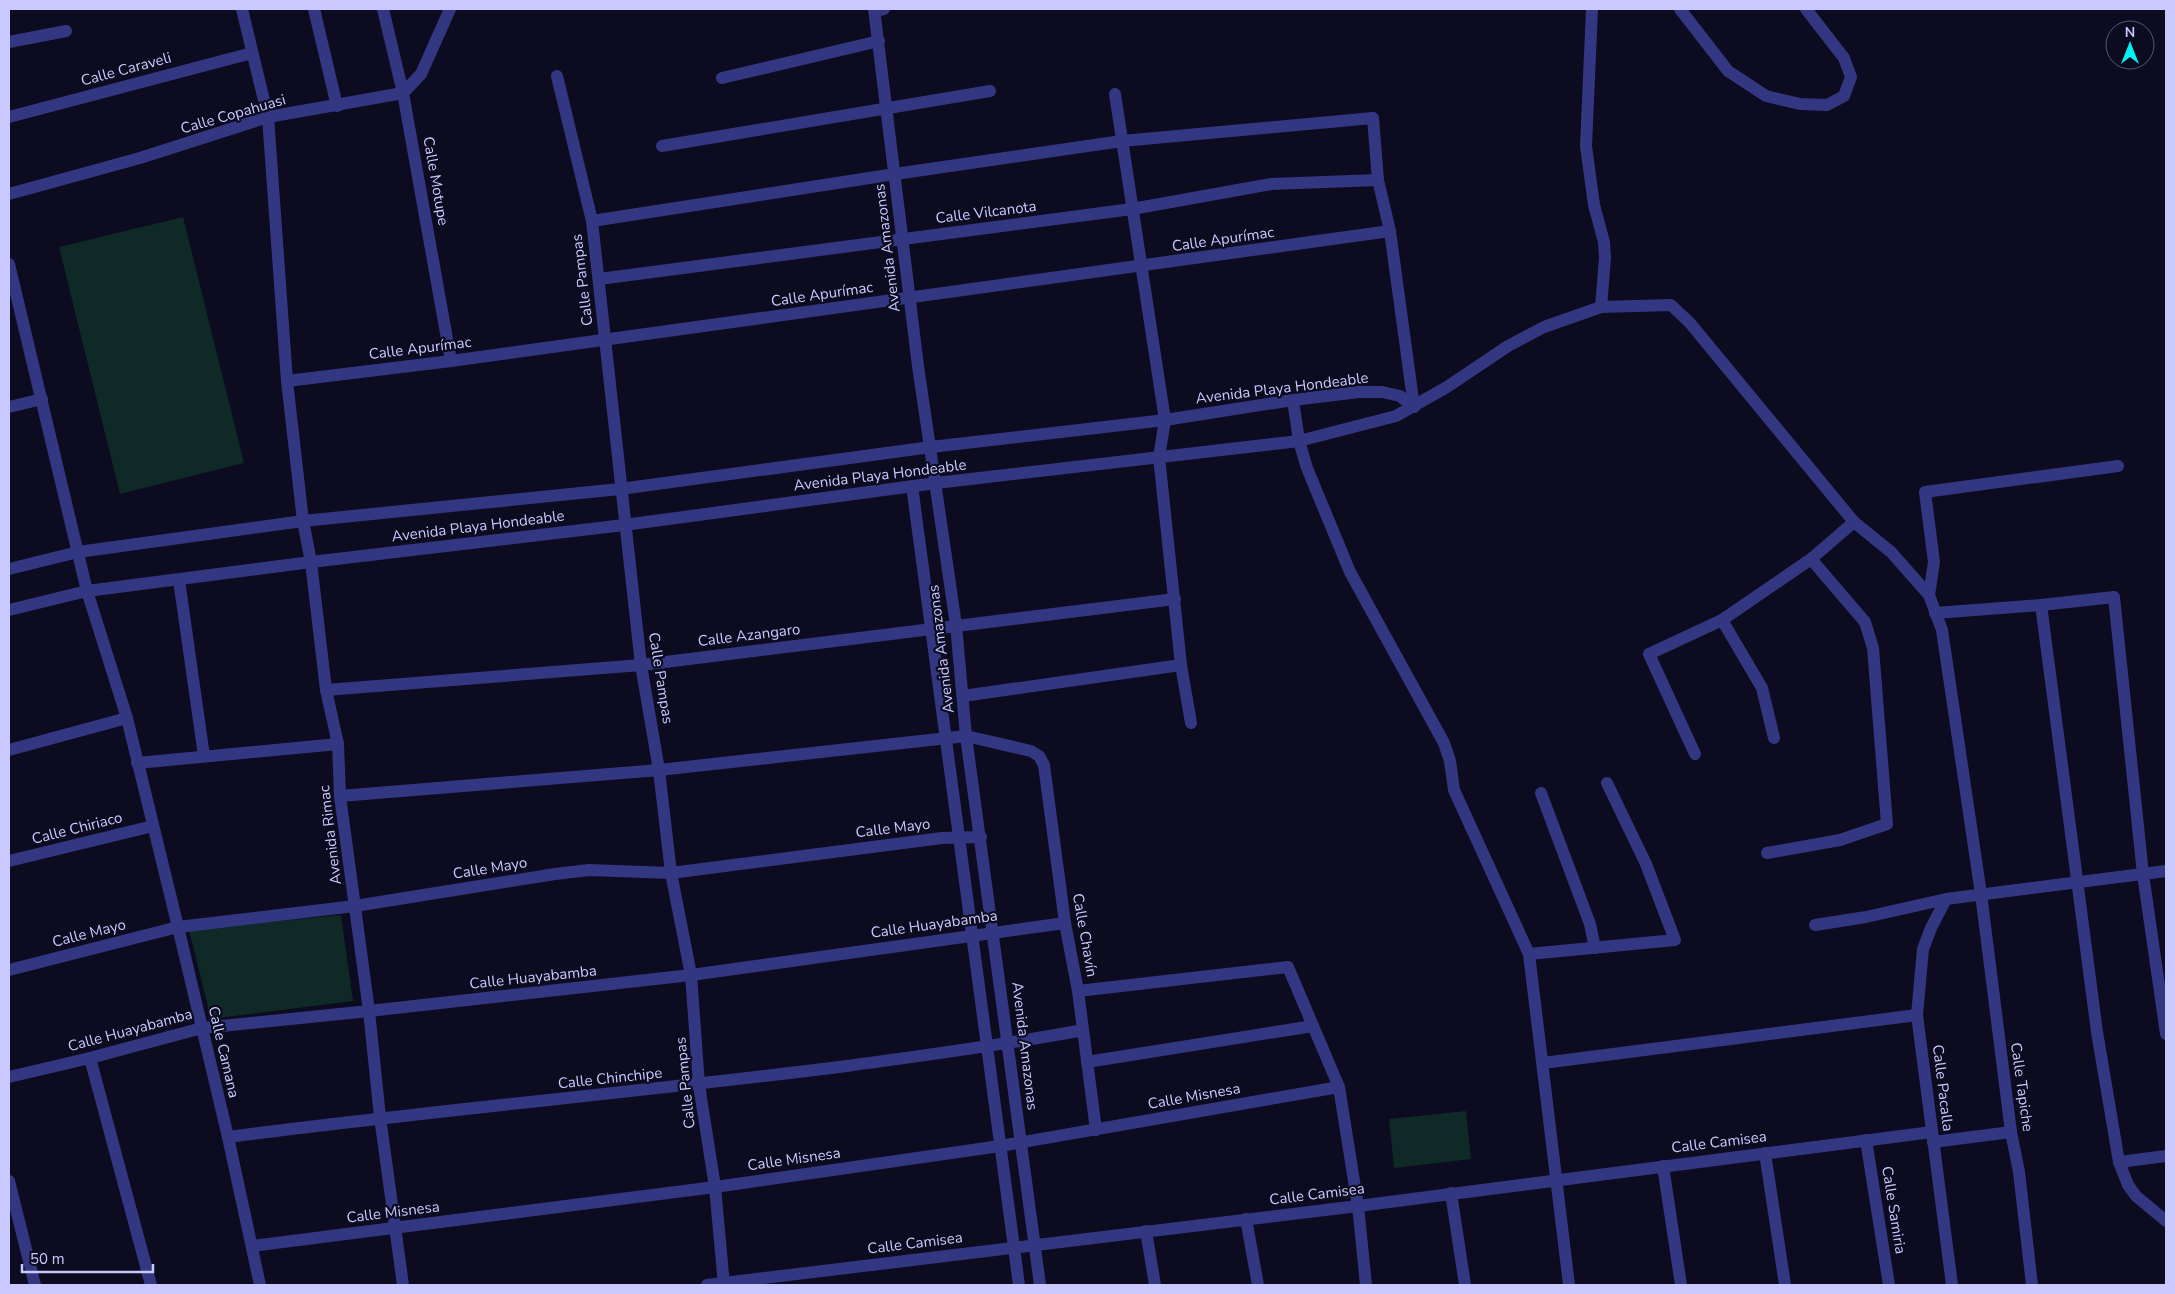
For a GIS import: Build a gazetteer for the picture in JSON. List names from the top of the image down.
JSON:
{
  "streets": {
    "street": [
      "Calle Caraveli",
      "Calle Copahuasi",
      "Calle Motupe",
      "Calle Vilcanota",
      "Calle Apurímac",
      "Avenida Amazonas",
      "Calle Pampas",
      "Avenida Playa Hondeable",
      "Calle Azangaro",
      "Calle Chiriaco",
      "Calle Mayo",
      "Avenida Rimac",
      "Calle Huayabamba",
      "Calle Chavín",
      "Calle Camana",
      "Calle Chinchipe",
      "Calle Tapiche",
      "Calle Pacalla",
      "Calle Misnesa",
      "Calle Camisea",
      "Calle Samiria"
    ]
  },
  "crossings": [
    ["Calle Caraveli", "Avenida Rimac"],
    ["Calle Copahuasi", "Calle Motupe"],
    ["Calle Copahuasi", "Avenida Rimac"],
    ["Calle Motupe", "Calle Apurímac"],
    ["Calle Vilcanota", "Avenida Amazonas"],
    ["Calle Vilcanota", "Calle Pampas"],
    ["Calle Apurímac", "Avenida Amazonas"],
    ["Calle Apurímac", "Calle Pampas"],
    ["Calle Apurímac", "Avenida Rimac"],
    ["Avenida Amazonas", "Avenida Playa Hondeable"],
    ["Avenida Amazonas", "Calle Azangaro"],
    ["Avenida Amazonas", "Calle Mayo"],
    ["Avenida Amazonas", "Calle Huayabamba"],
    ["Avenida Amazonas", "Calle Chavín"],
    ["Avenida Amazonas", "Calle Chinchipe"],
    ["Avenida Amazonas", "Calle Misnesa"],
    ["Avenida Amazonas", "Calle Camisea"],
    ["Calle Pampas", "Avenida Playa Hondeable"],
    ["Calle Pampas", "Calle Azangaro"],
    ["Calle Pampas", "Calle Mayo"],
    ["Calle Pampas", "Calle Huayabamba"],
    ["Calle Pampas", "Calle Chinchipe"],
    ["Calle Pampas", "Calle Misnesa"],
    ["Calle Pampas", "Calle Camisea"],
    ["Avenida Playa Hondeable", "Avenida Rimac"],
    ["Avenida Playa Hondeable", "Calle Camana"],
    ["Calle Azangaro", "Avenida Rimac"],
    ["Calle Chiriaco", "Calle Camana"],
    ["Calle Mayo", "Avenida Rimac"],
    ["Calle Mayo", "Calle Camana"],
    ["Avenida Rimac", "Calle Huayabamba"],
    ["Avenida Rimac", "Calle Chinchipe"],
    ["Avenida Rimac", "Calle Misnesa"],
    ["Calle Huayabamba", "Calle Chavín"],
    ["Calle Huayabamba", "Calle Camana"],
    ["Calle Chavín", "Calle Chinchipe"],
    ["Calle Chavín", "Calle Misnesa"],
    ["Calle Camana", "Calle Chinchipe"],
    ["Calle Camana", "Calle Misnesa"],
    ["Calle Tapiche", "Calle Camisea"],
    ["Calle Pacalla", "Calle Camisea"],
    ["Calle Camisea", "Calle Samiria"]
  ],
  "scale_bar": "50 m",
  "north": "top"
}
